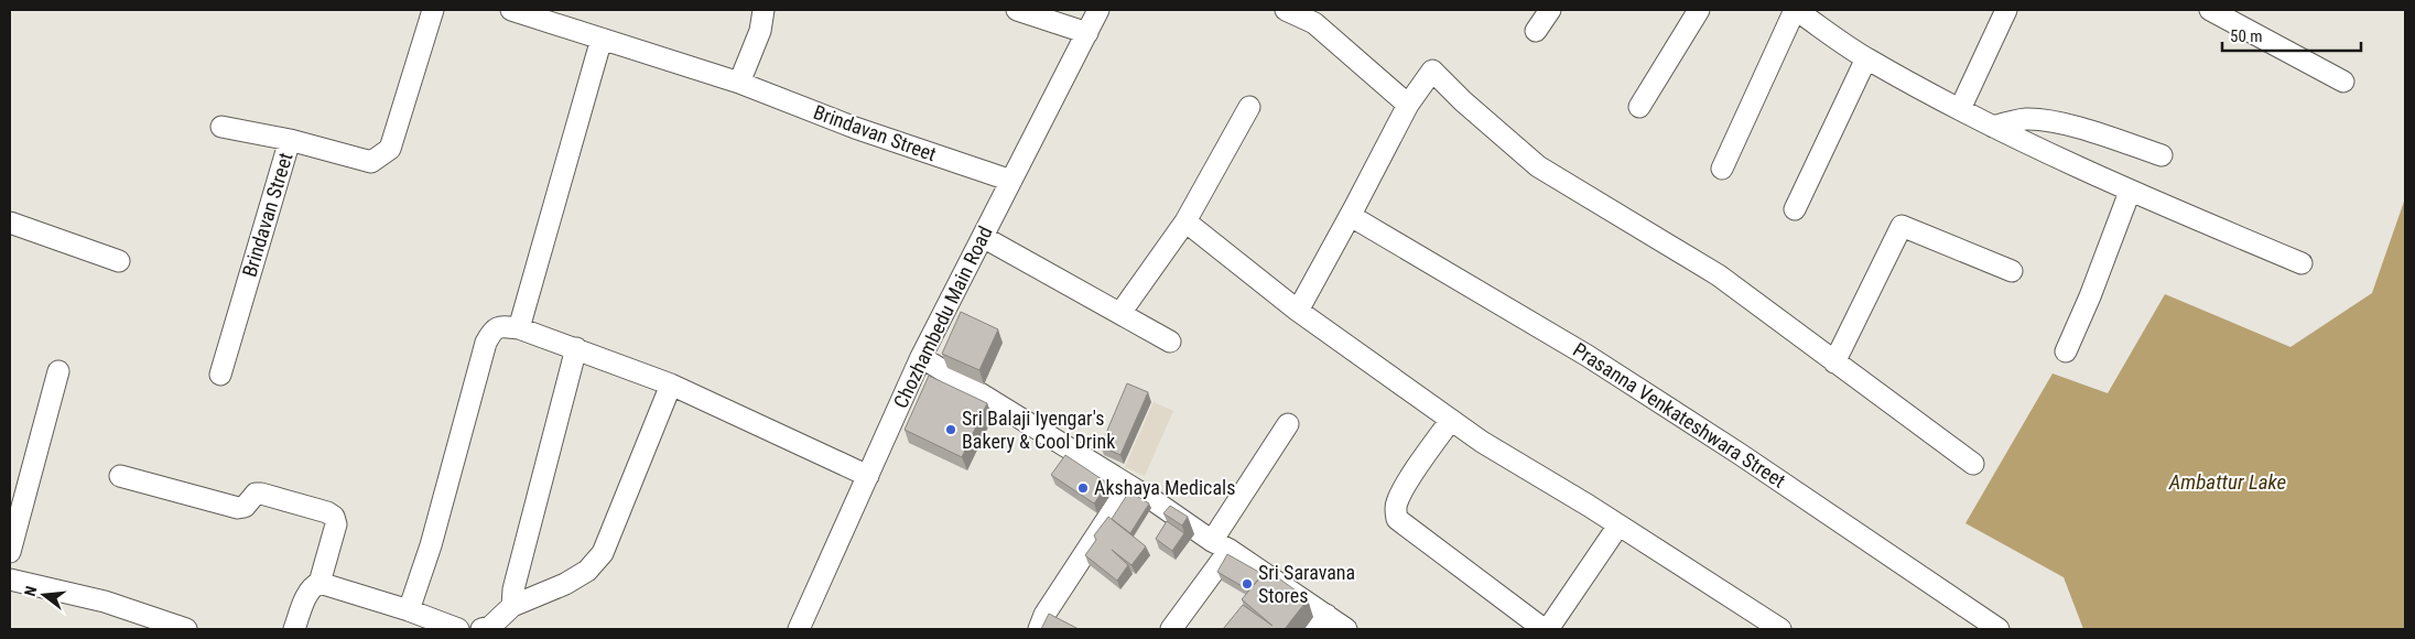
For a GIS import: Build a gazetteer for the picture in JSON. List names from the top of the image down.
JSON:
{
  "streets": {
    "street": ["Brindavan Street", "Chozhambedu Main Road", "Prasanna Venkateshwara Street"]
  },
  "crossings": [
    ["Brindavan Street", "Chozhambedu Main Road"]
  ],
  "water": ["Ambattur Lake"],
  "places": ["Sri Balaji Iyengar's Bakery & Cool Drink", "Akshaya Medicals", "Sri Saravana Stores"],
  "scale_bar": "50 m",
  "north": "left"
}
